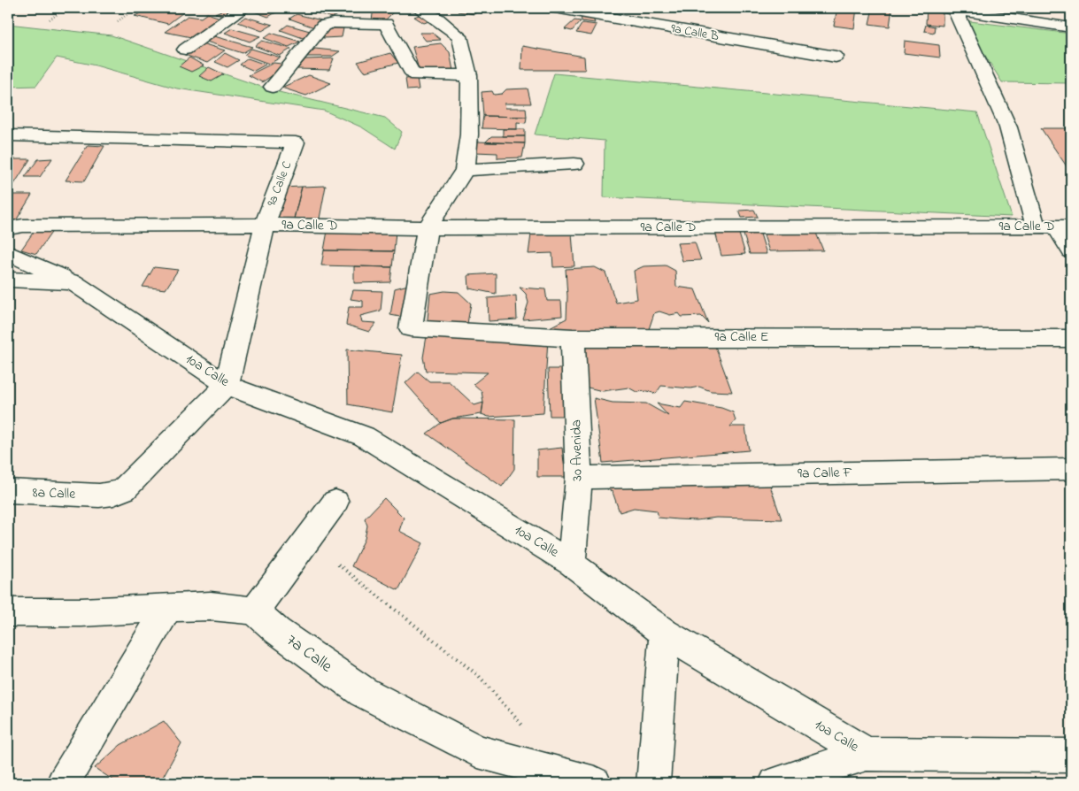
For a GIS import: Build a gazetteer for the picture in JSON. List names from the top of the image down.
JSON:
{
  "streets": {
    "street": [
      "9a Calle B",
      "9a Calle C",
      "9a Calle D",
      "9a Calle E",
      "10a Calle",
      "30 Avenida",
      "9a Calle F",
      "8a Calle",
      "7a Calle"
    ]
  },
  "crossings": [
    ["9a Calle C", "9a Calle D"],
    ["9a Calle C", "10a Calle"],
    ["9a Calle C", "8a Calle"],
    ["9a Calle D", "9a Calle E"],
    ["9a Calle E", "30 Avenida"],
    ["10a Calle", "30 Avenida"],
    ["10a Calle", "8a Calle"],
    ["30 Avenida", "9a Calle F"]
  ]
}
